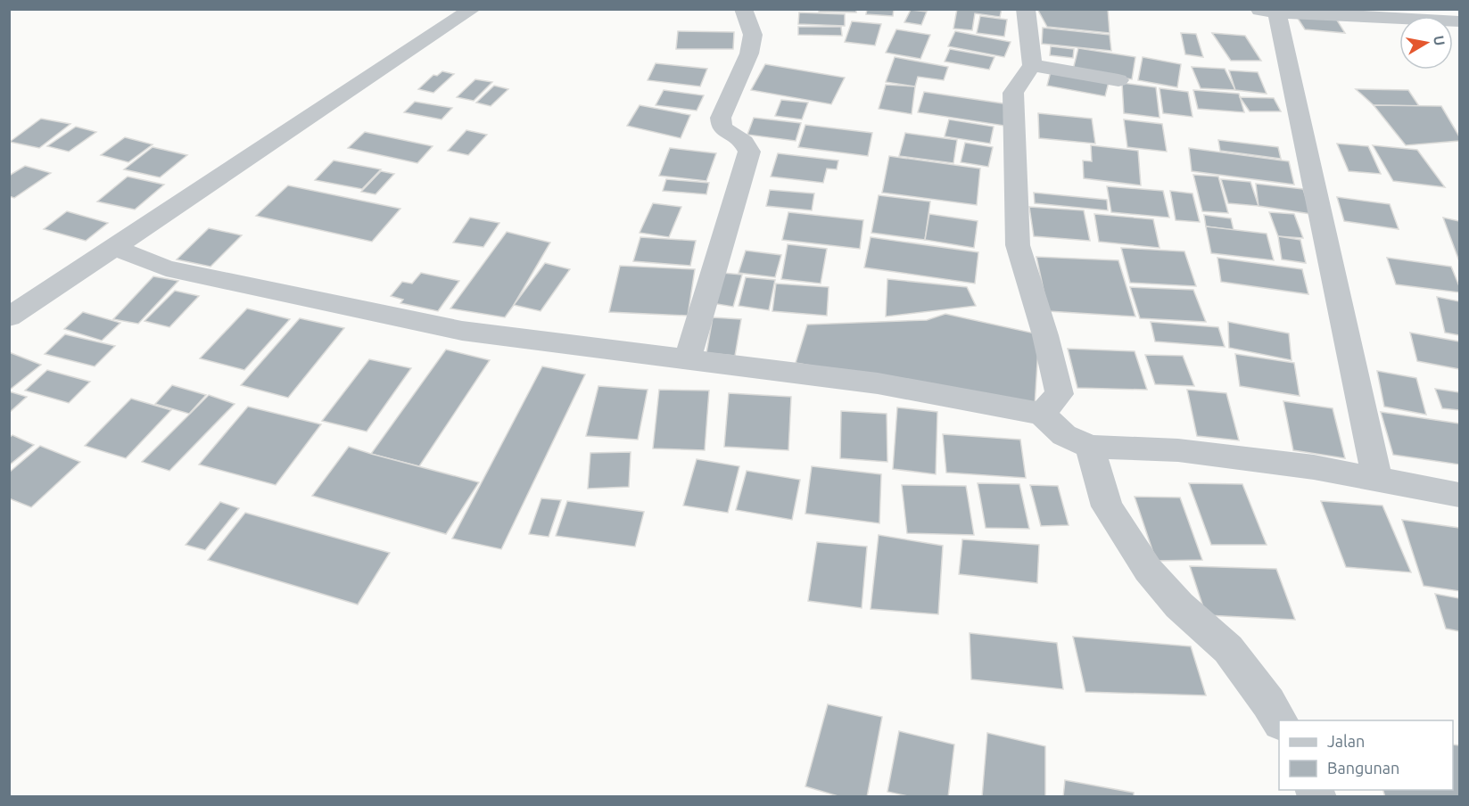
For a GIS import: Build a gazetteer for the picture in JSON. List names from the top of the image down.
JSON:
{
  "legend": ["Jalan", "Bangunan"],
  "north": "right"
}
